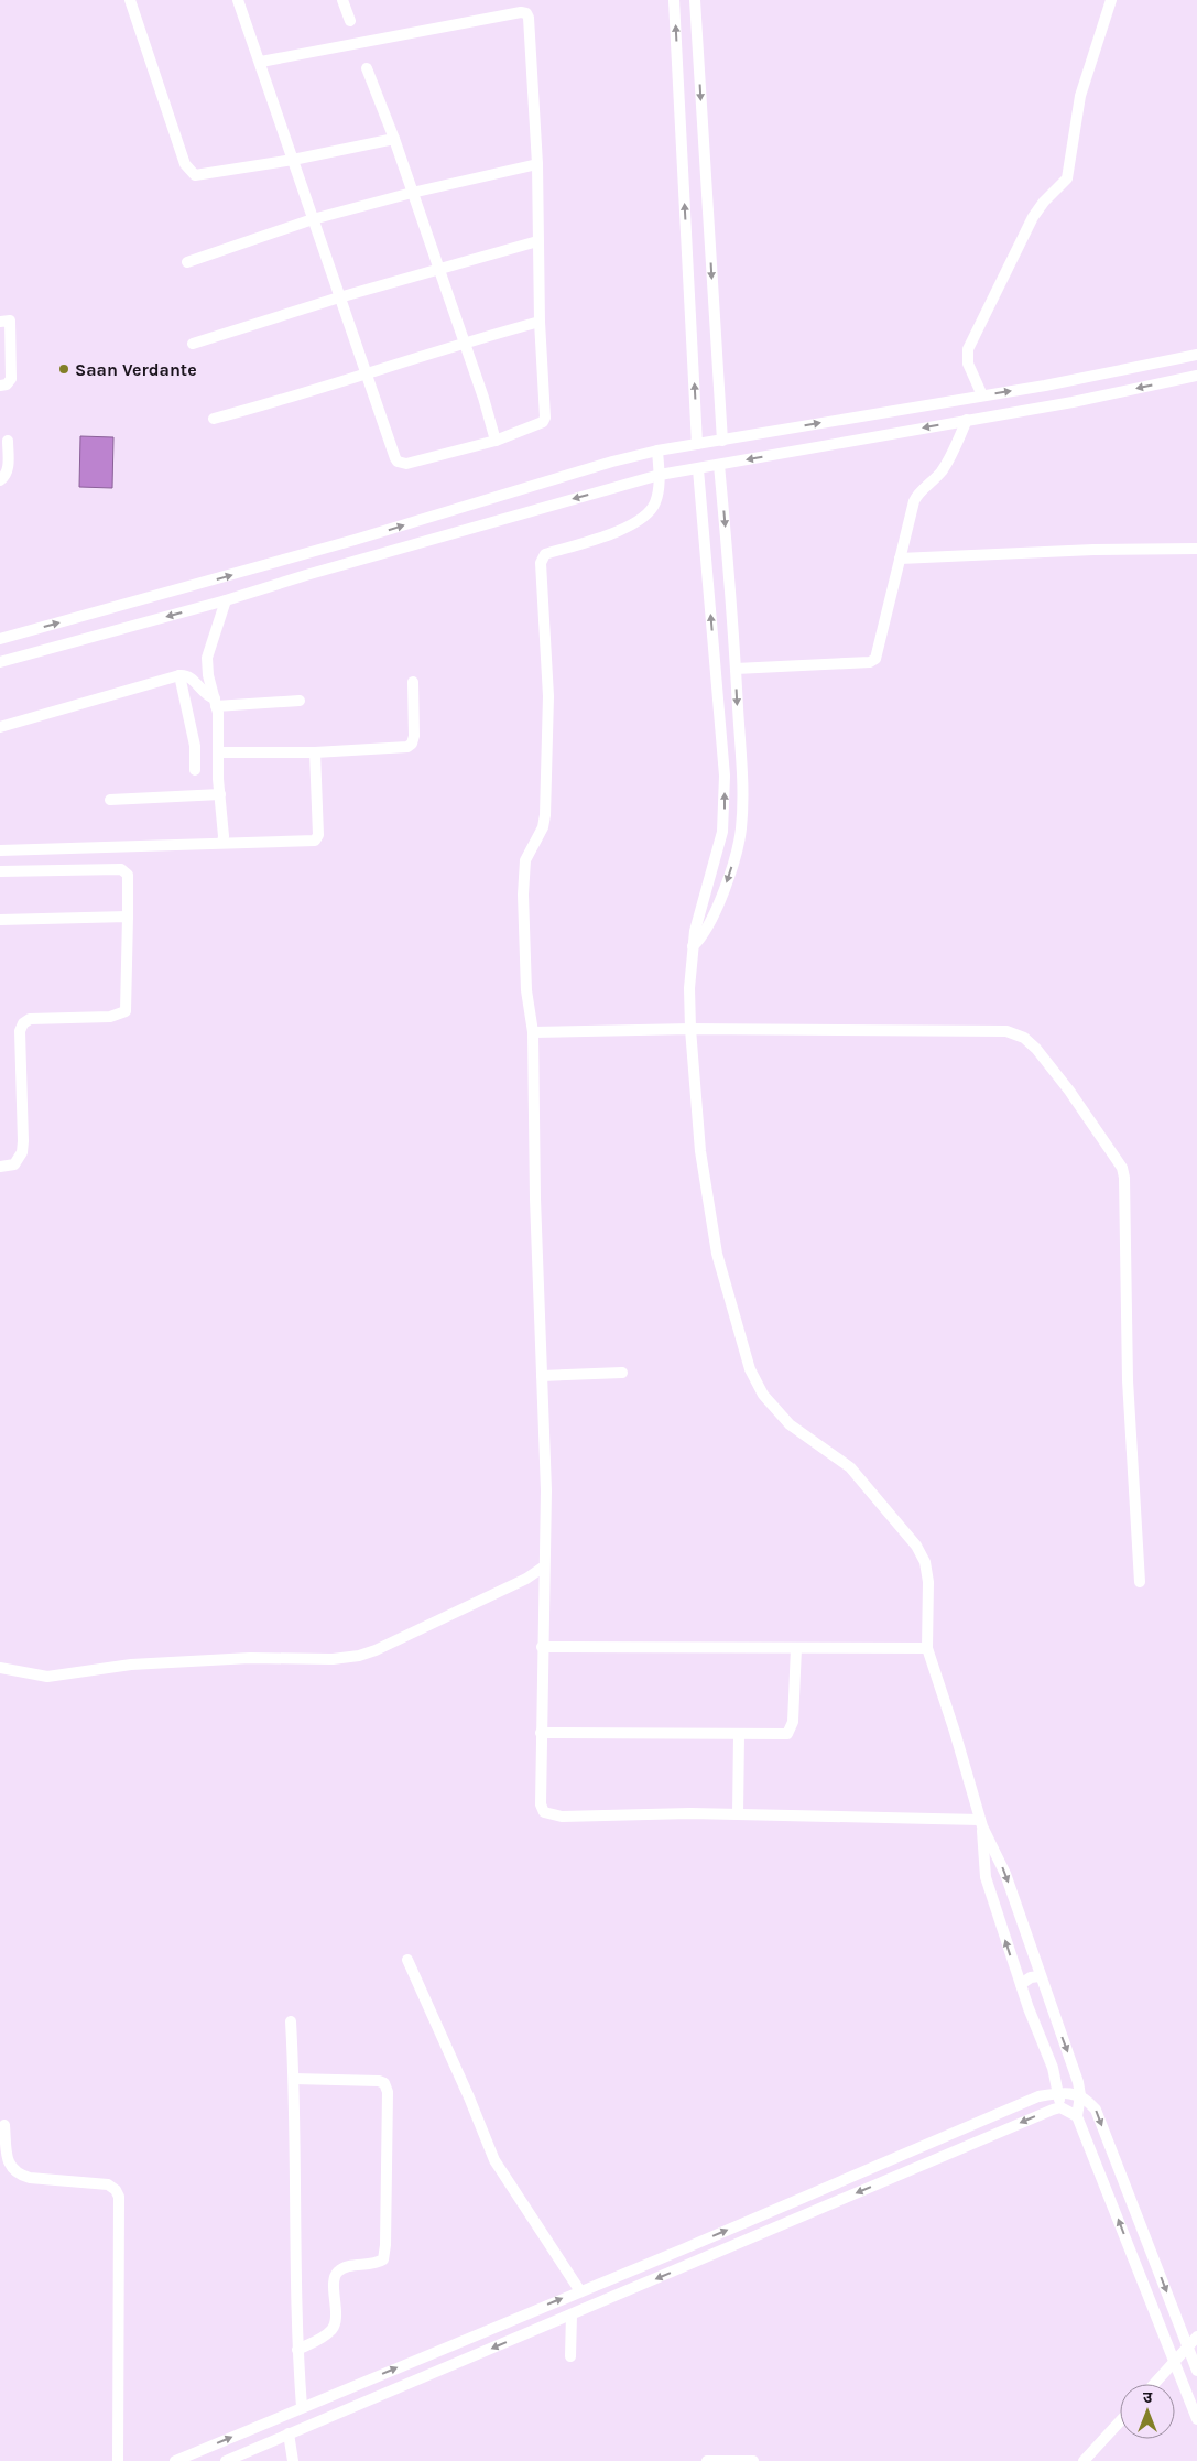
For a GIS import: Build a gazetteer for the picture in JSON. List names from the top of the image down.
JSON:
{
  "places": ["Saan Verdante"],
  "north": "top"
}
